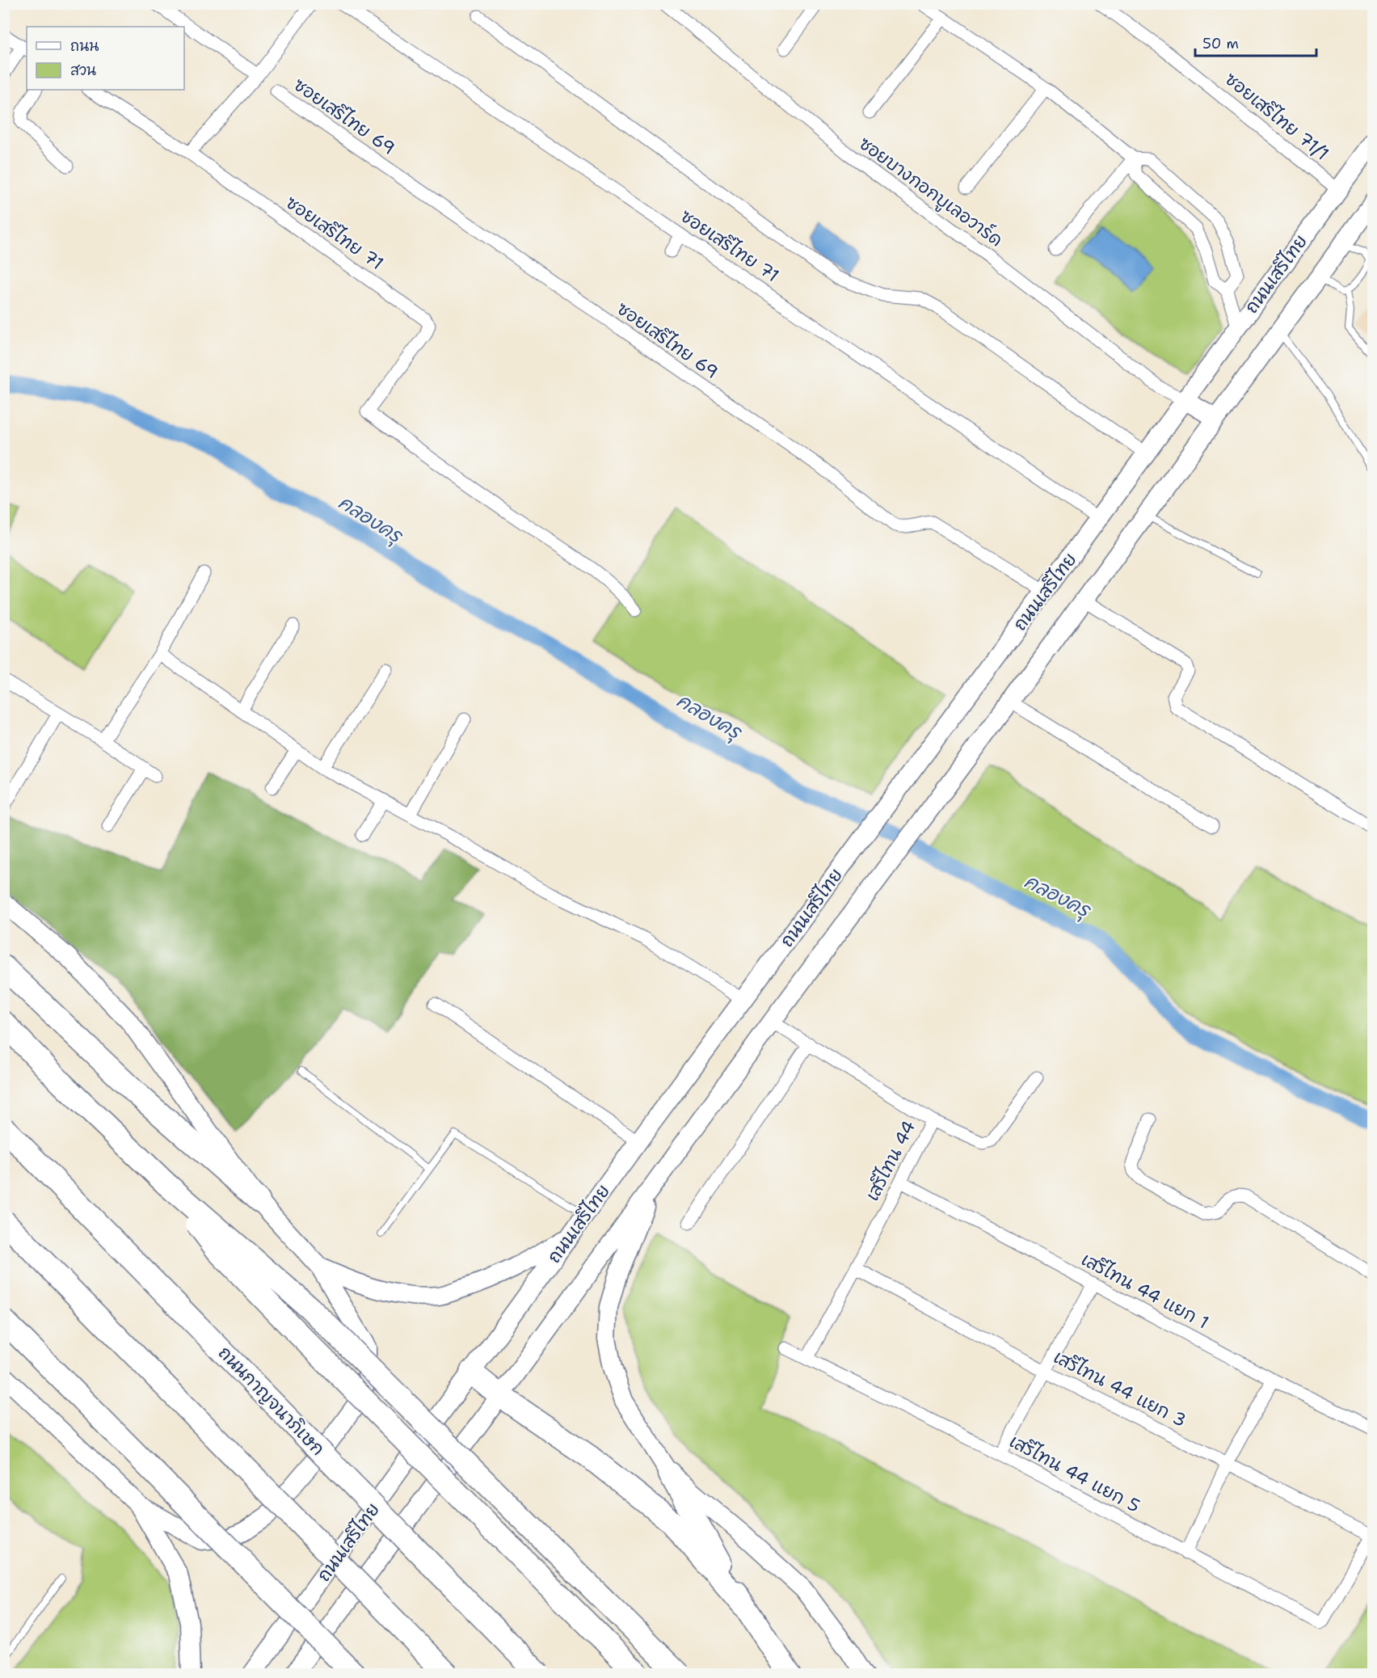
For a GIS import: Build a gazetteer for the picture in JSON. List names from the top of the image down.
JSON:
{
  "streets": {
    "highway": ["ถนนกาญจนาภิเษก"],
    "main road": ["ถนนเสรีไทย"],
    "street": [
      "ซอยเสรีไทย 69",
      "ซอยเสรีไทย 71/1",
      "ซอยบางกอกบูเลอวาร์ด",
      "ซอยเสรีไทย 71",
      "เสรีไทน 44",
      "เสรีไทน 44 แยก 1",
      "เสรีไทน 44 แยก 3",
      "เสรีไทน 44 แยก 5"
    ]
  },
  "crossings": [
    ["ซอยเสรีไทย 69", "ถนนเสรีไทย"],
    ["ซอยเสรีไทย 71/1", "ถนนเสรีไทย"],
    ["ซอยบางกอกบูเลอวาร์ด", "ถนนเสรีไทย"],
    ["ซอยเสรีไทย 71", "ถนนเสรีไทย"],
    ["ถนนเสรีไทย", "เสรีไทน 44"],
    ["เสรีไทน 44", "เสรีไทน 44 แยก 1"],
    ["เสรีไทน 44", "เสรีไทน 44 แยก 3"],
    ["เสรีไทน 44", "เสรีไทน 44 แยก 5"],
    ["เสรีไทน 44 แยก 3", "เสรีไทน 44 แยก 5"]
  ],
  "water": ["คลองครุ"],
  "legend": ["ถนน", "สวน"],
  "scale_bar": "50 m"
}
